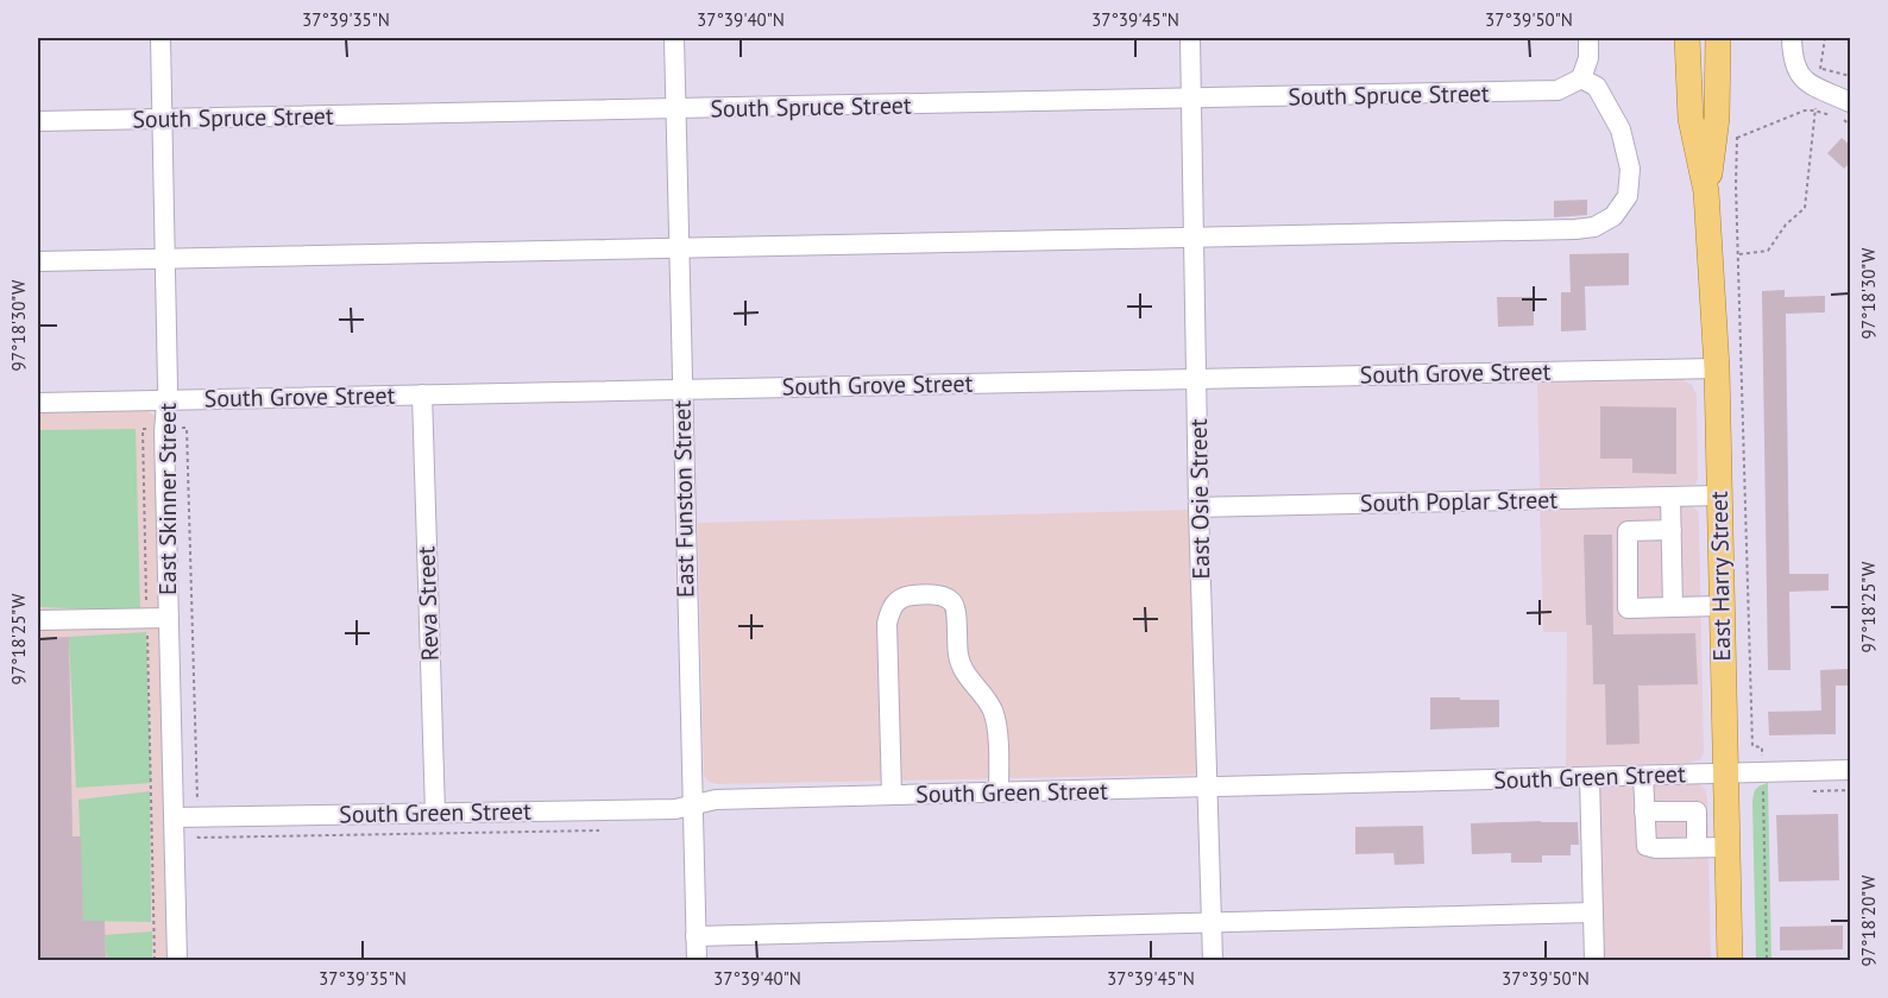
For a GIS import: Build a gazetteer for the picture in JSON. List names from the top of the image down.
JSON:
{
  "streets": {
    "main road": ["East Harry Street"],
    "street": [
      "South Spruce Street",
      "South Grove Street",
      "East Skinner Street",
      "East Funston Street",
      "East Osie Street",
      "South Poplar Street",
      "Reva Street",
      "South Green Street"
    ]
  },
  "crossings": [
    ["South Spruce Street", "East Skinner Street"],
    ["South Spruce Street", "East Funston Street"],
    ["South Spruce Street", "East Osie Street"],
    ["South Grove Street", "East Skinner Street"],
    ["South Grove Street", "East Funston Street"],
    ["South Grove Street", "East Osie Street"],
    ["South Grove Street", "East Harry Street"],
    ["South Grove Street", "Reva Street"],
    ["East Skinner Street", "South Green Street"],
    ["East Funston Street", "South Green Street"],
    ["East Osie Street", "South Poplar Street"],
    ["East Osie Street", "South Green Street"],
    ["South Poplar Street", "East Harry Street"],
    ["East Harry Street", "South Green Street"],
    ["Reva Street", "South Green Street"]
  ],
  "coordinates": [
    "37°39'35\"N",
    "37°39'40\"N",
    "37°39'45\"N",
    "37°39'50\"N",
    "97°18'30\"W",
    "97°18'25\"W",
    "97°18'20\"W"
  ]
}
